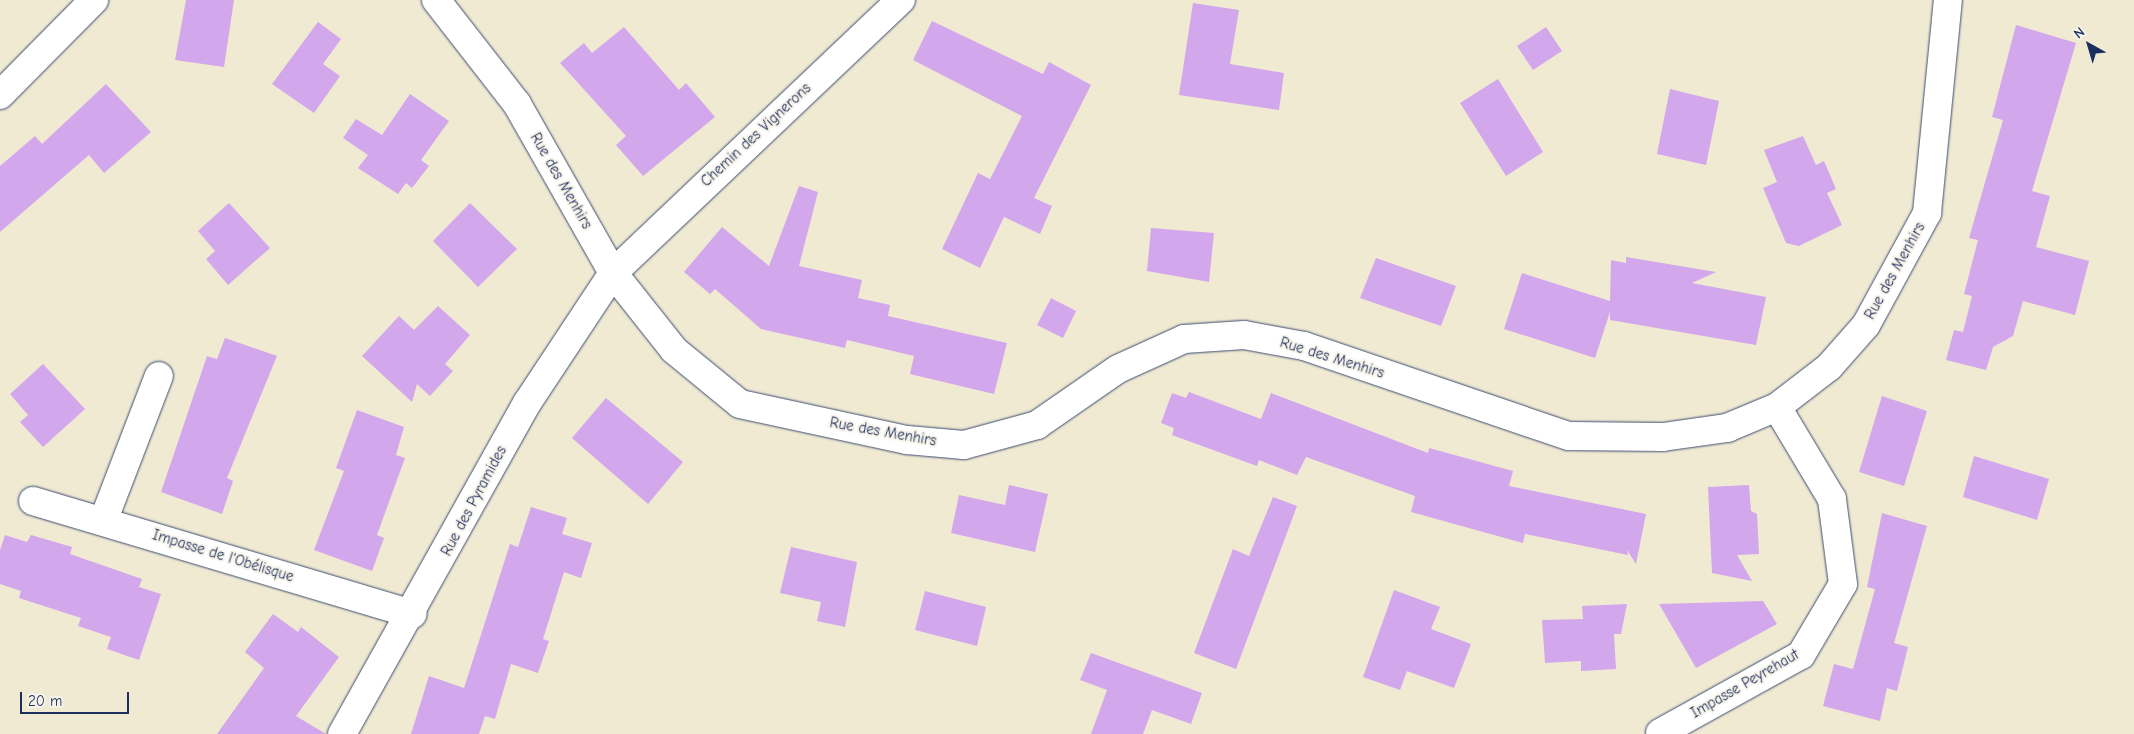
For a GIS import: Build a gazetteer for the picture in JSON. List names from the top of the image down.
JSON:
{
  "streets": {
    "street": [
      "Chemin des Vignerons",
      "Rue des Menhirs",
      "Rue des Pyramides",
      "Impasse de l'Obélisque",
      "Impasse Peyrehaut"
    ]
  },
  "crossings": [
    ["Chemin des Vignerons", "Rue des Menhirs"],
    ["Chemin des Vignerons", "Rue des Pyramides"],
    ["Rue des Menhirs", "Rue des Pyramides"],
    ["Rue des Menhirs", "Impasse Peyrehaut"],
    ["Rue des Pyramides", "Impasse de l'Obélisque"]
  ],
  "scale_bar": "20 m",
  "north": "top left"
}
